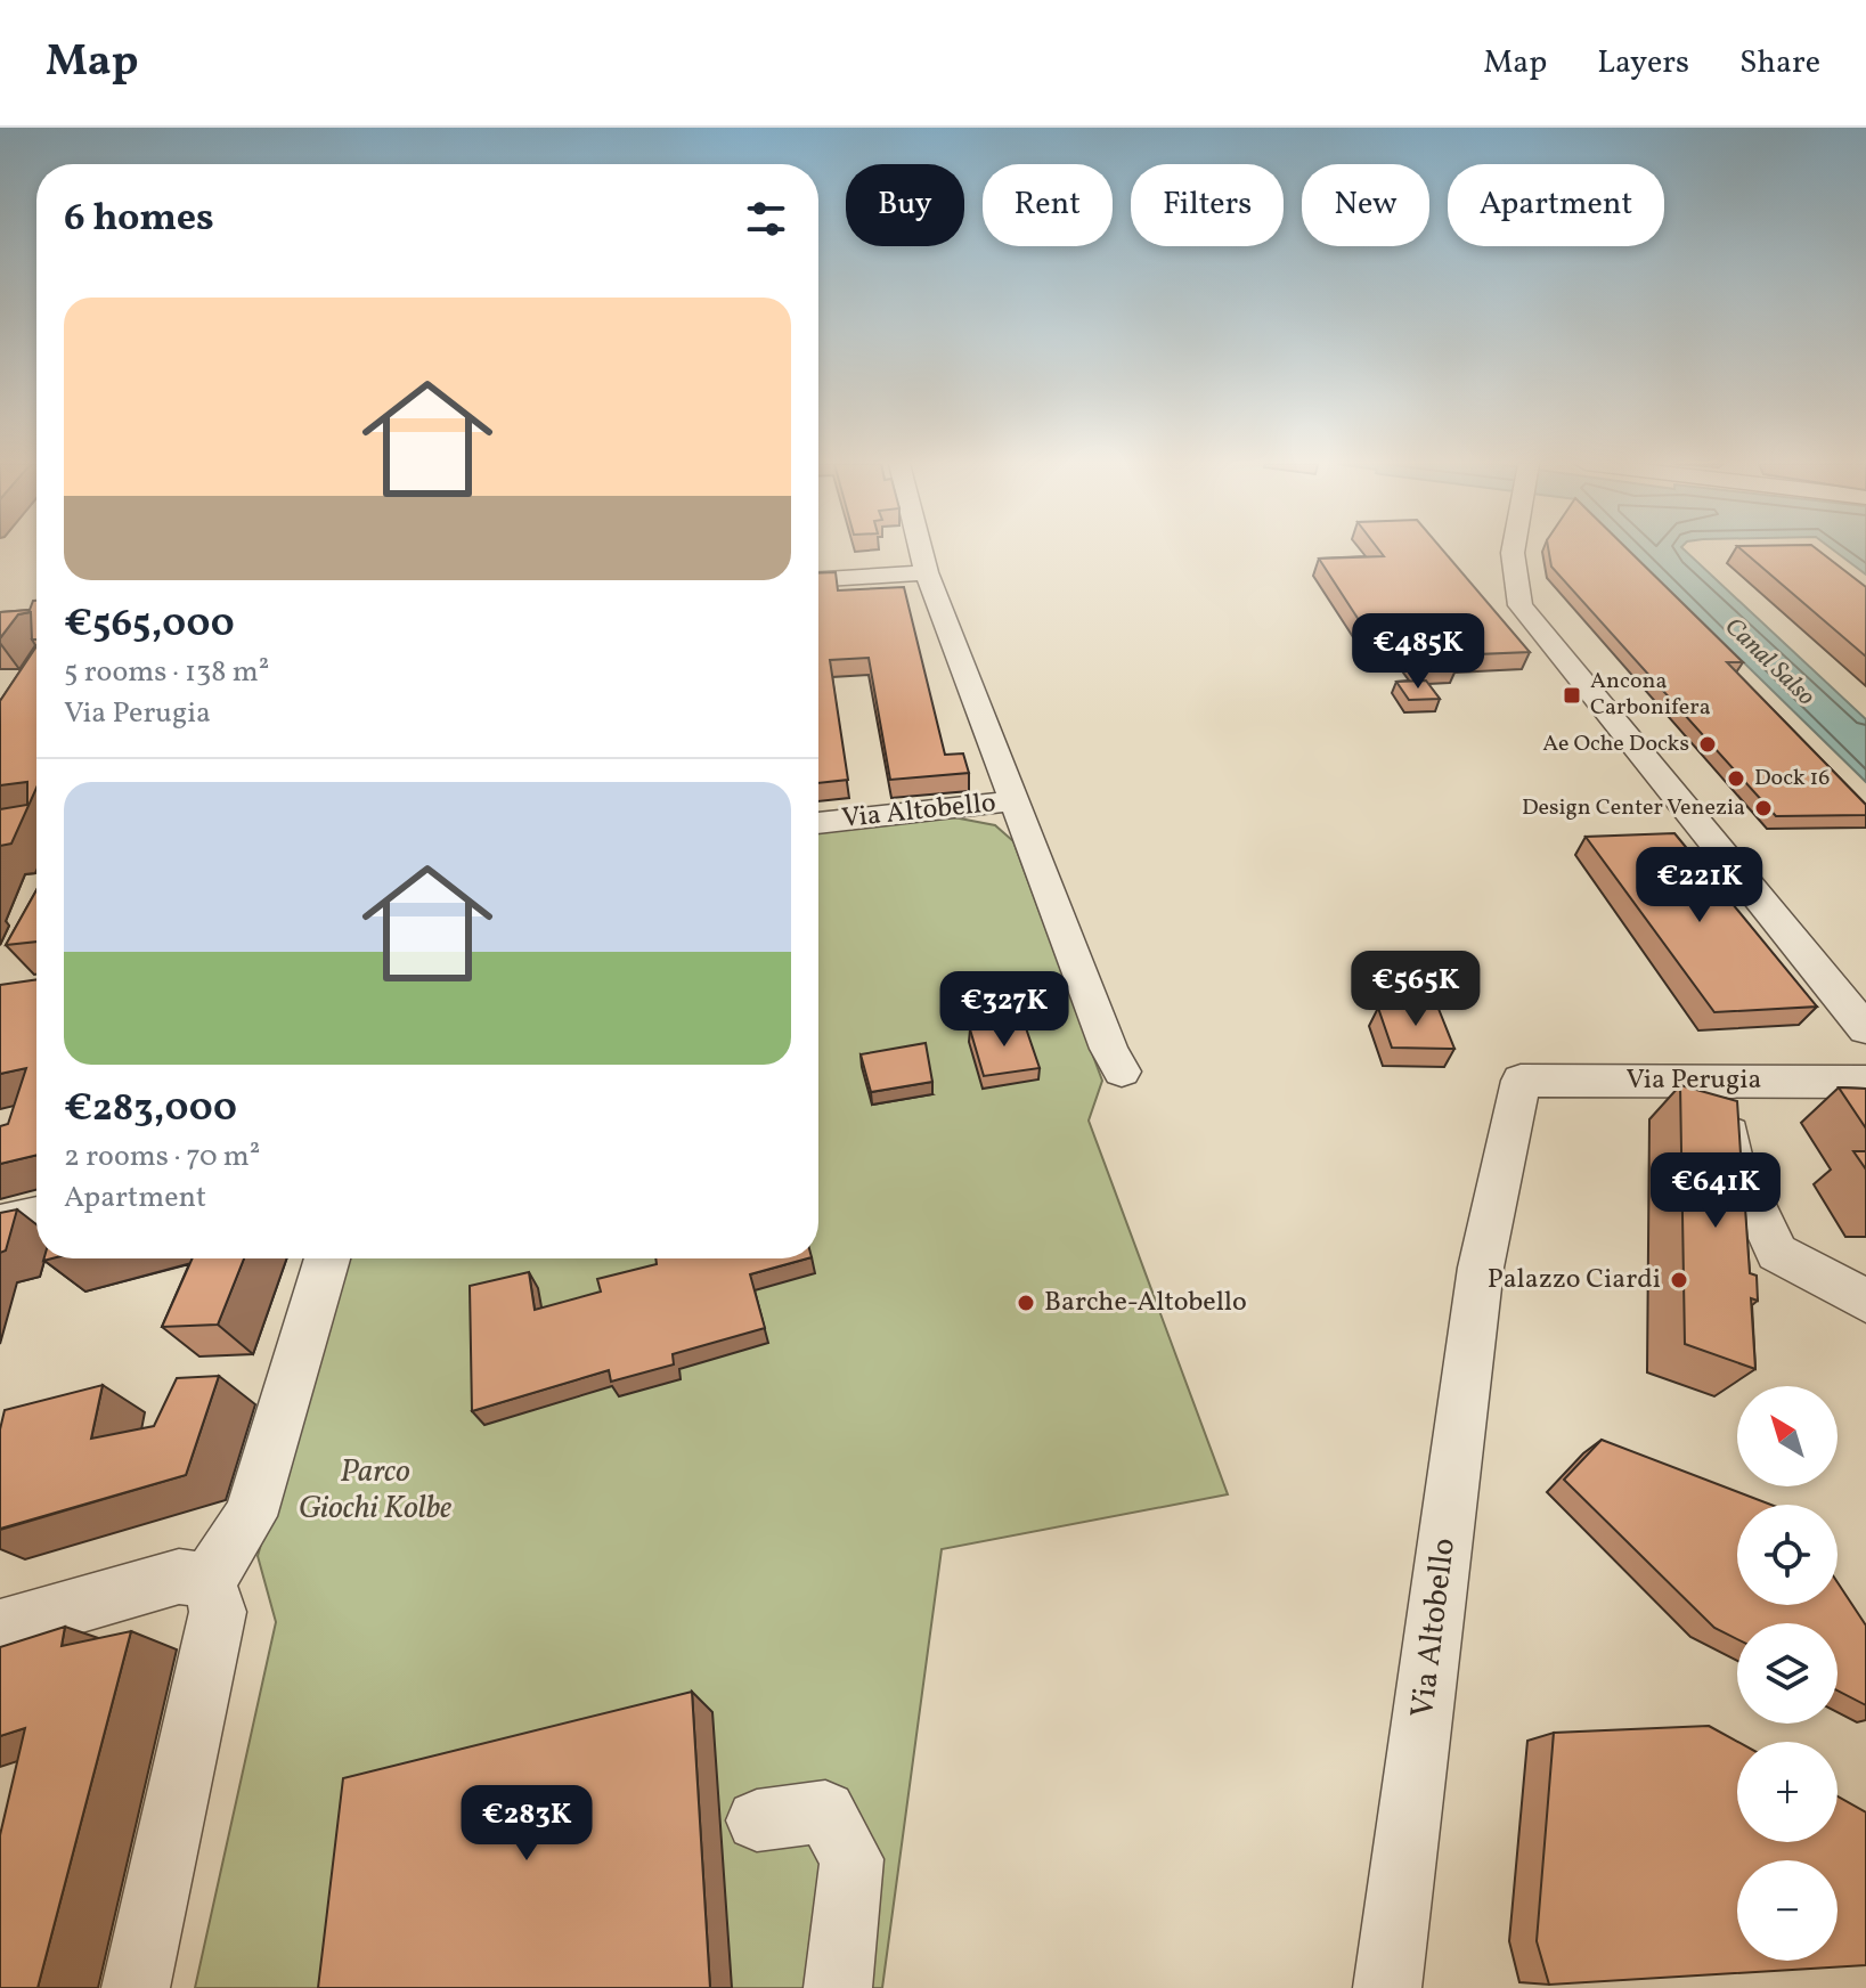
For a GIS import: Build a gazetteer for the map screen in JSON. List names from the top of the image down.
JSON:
{
  "streets": {
    "street": ["Via Altobello", "Via Perugia"]
  },
  "crossings": [
    ["Via Altobello", "Via Perugia"]
  ],
  "water": ["Canal Salso"],
  "parks": ["Parco Giochi Kolbe"],
  "places": {
    "transit": ["Ancona Carbonifera"],
    "other": [
      "Ae Oche Docks",
      "Dock 16",
      "Design Center Venezia",
      "Palazzo Ciardi",
      "Barche-Altobello"
    ]
  },
  "north": "top left",
  "page": {
    "header": "Map",
    "nav": ["Map", "Layers", "Share"],
    "chip": [
      "Buy",
      "Rent",
      "Filters",
      "New",
      "Apartment"
    ],
    "heading": "6 homes",
    "list": [
      {
        "name": "€565,000",
        "note": "5 rooms · 138 m² · Via Perugia"
      },
      {
        "name": "€283,000",
        "note": "2 rooms · 70 m² · Apartment"
      }
    ],
    "price": [
      "€485K",
      "€221K",
      "€565K",
      "€327K",
      "€641K",
      "€283K"
    ],
    "map_buttons": ["+", "−"]
  }
}
